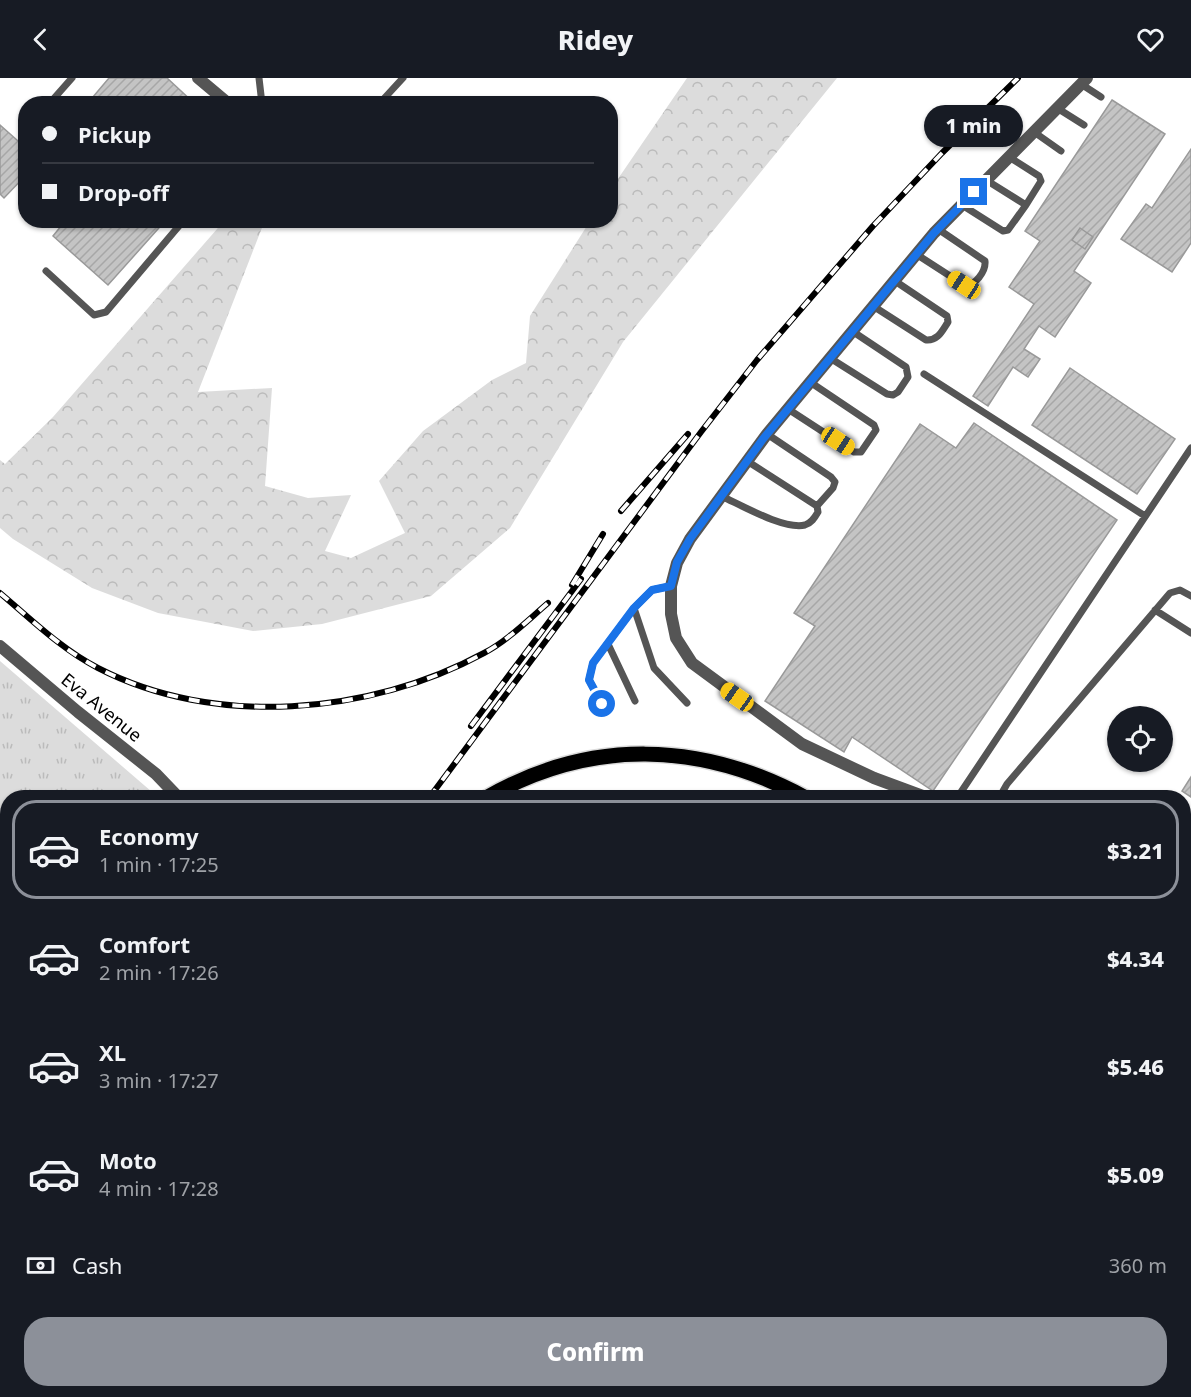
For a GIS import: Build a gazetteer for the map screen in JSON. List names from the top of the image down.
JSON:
{
  "streets": {
    "street": ["Eva Avenue"]
  },
  "page": {
    "header": "Ridey",
    "banner": ["Pickup", "Drop-off"],
    "bubble": "1 min",
    "list": [
      {
        "name": "Economy",
        "note": "1 min · 17:25",
        "value": "$3.21"
      },
      {
        "name": "Comfort",
        "note": "2 min · 17:26",
        "value": "$4.34"
      },
      {
        "name": "XL",
        "note": "3 min · 17:27",
        "value": "$5.46"
      },
      {
        "name": "Moto",
        "note": "4 min · 17:28",
        "value": "$5.09"
      }
    ],
    "pay": ["Cash", "360 m"],
    "buttons": "Confirm"
  }
}
